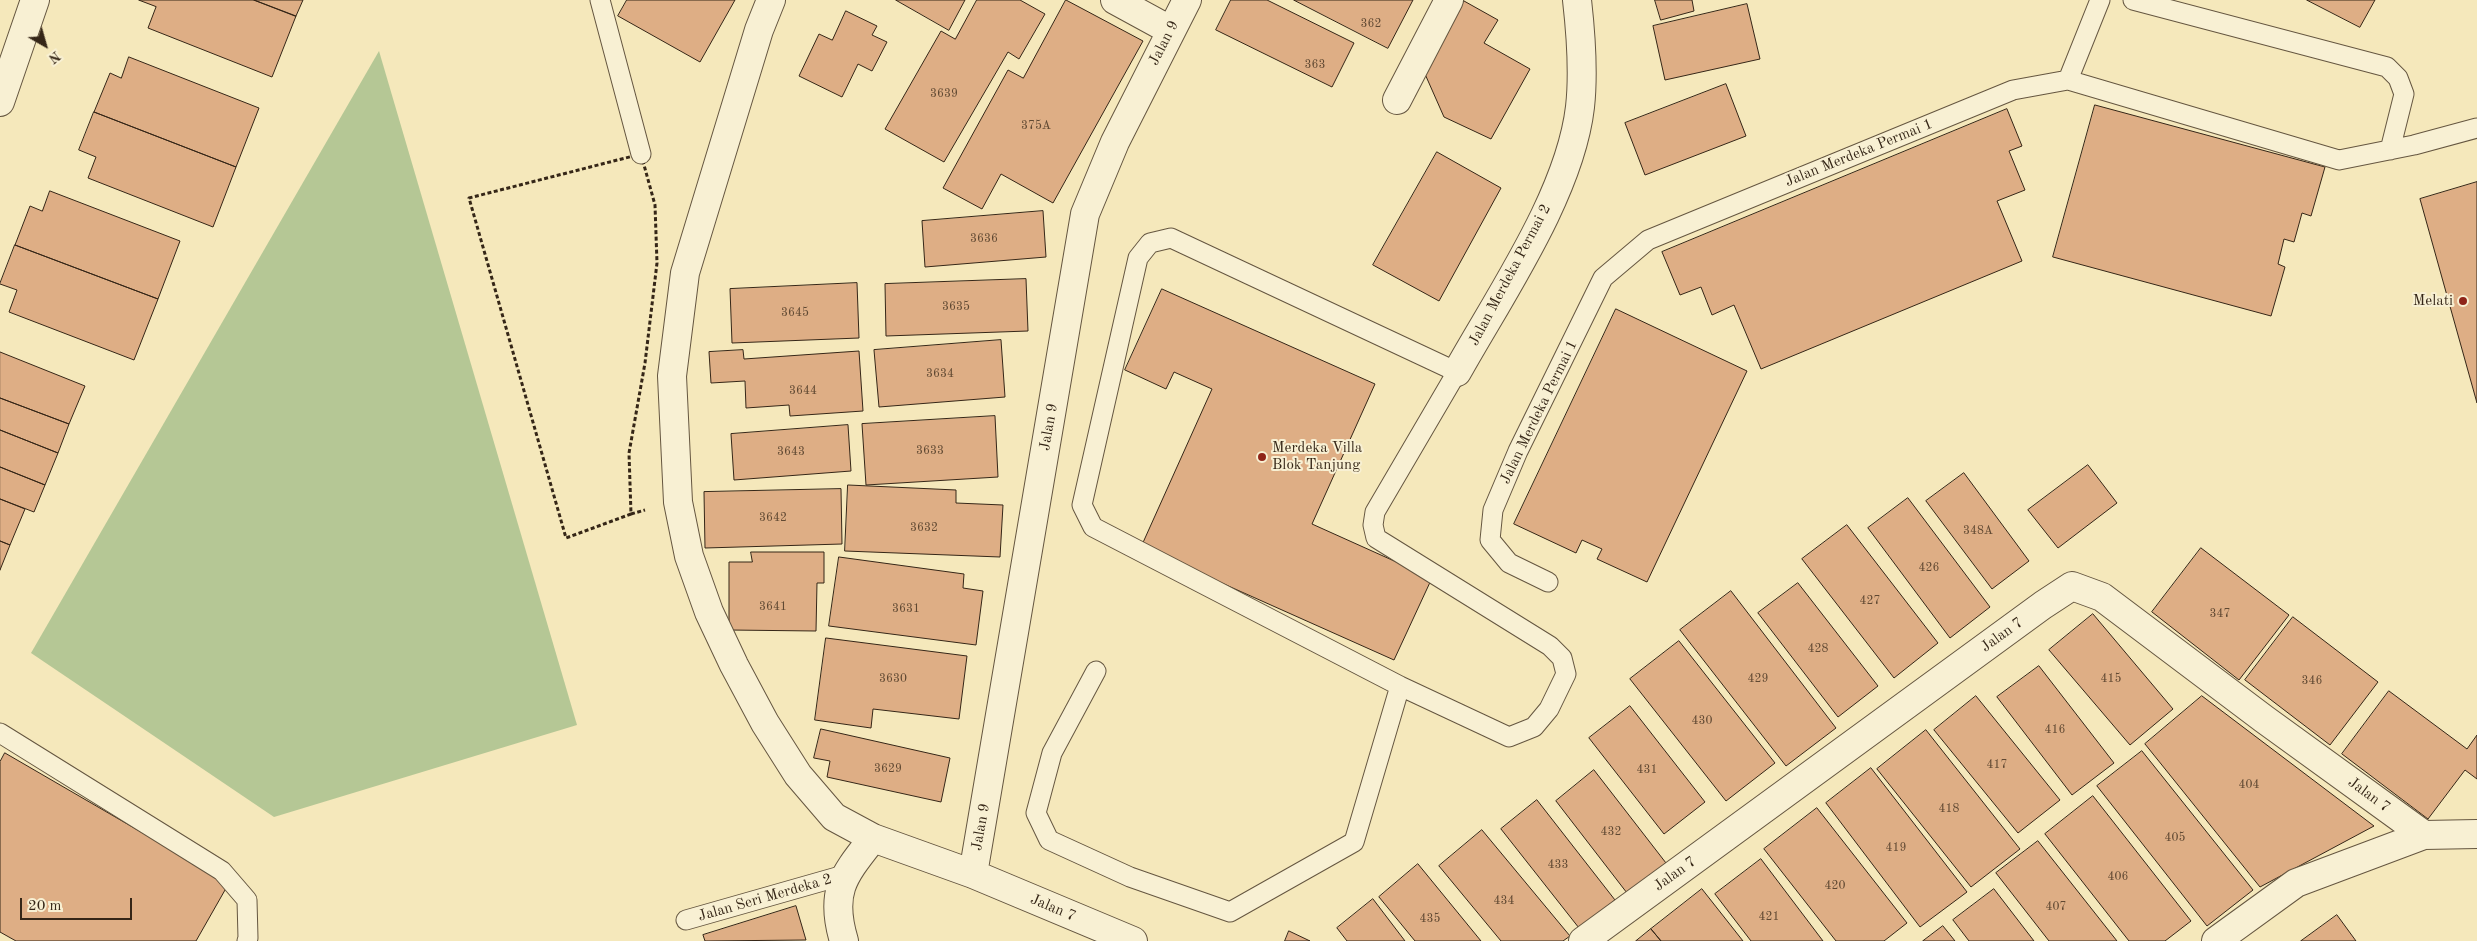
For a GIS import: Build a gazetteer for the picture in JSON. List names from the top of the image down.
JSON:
{
  "streets": {
    "street": [
      "Jalan 9",
      "Jalan Merdeka Permai 2",
      "Jalan 7",
      "Jalan Seri Merdeka 2"
    ],
    "lane": ["Jalan Merdeka Permai 1"]
  },
  "crossings": [
    ["Jalan 9", "Jalan 7"],
    ["Jalan 7", "Jalan Seri Merdeka 2"]
  ],
  "places": ["Melati", "Merdeka Villa Blok Tanjung"],
  "house_numbers": [
    "362",
    "363",
    "3639",
    "375A",
    "3636",
    "3635",
    "3645",
    "3634",
    "3644",
    "3633",
    "3643",
    "3642",
    "3632",
    "348A",
    "426",
    "427",
    "3641",
    "3631",
    "347",
    "428",
    "3630",
    "429",
    "415",
    "346",
    "430",
    "416",
    "417",
    "3629",
    "431",
    "404",
    "418",
    "432",
    "405",
    "419",
    "433",
    "406",
    "420",
    "434",
    "407",
    "421",
    "435"
  ],
  "scale_bar": "20 m",
  "north": "bottom right"
}
